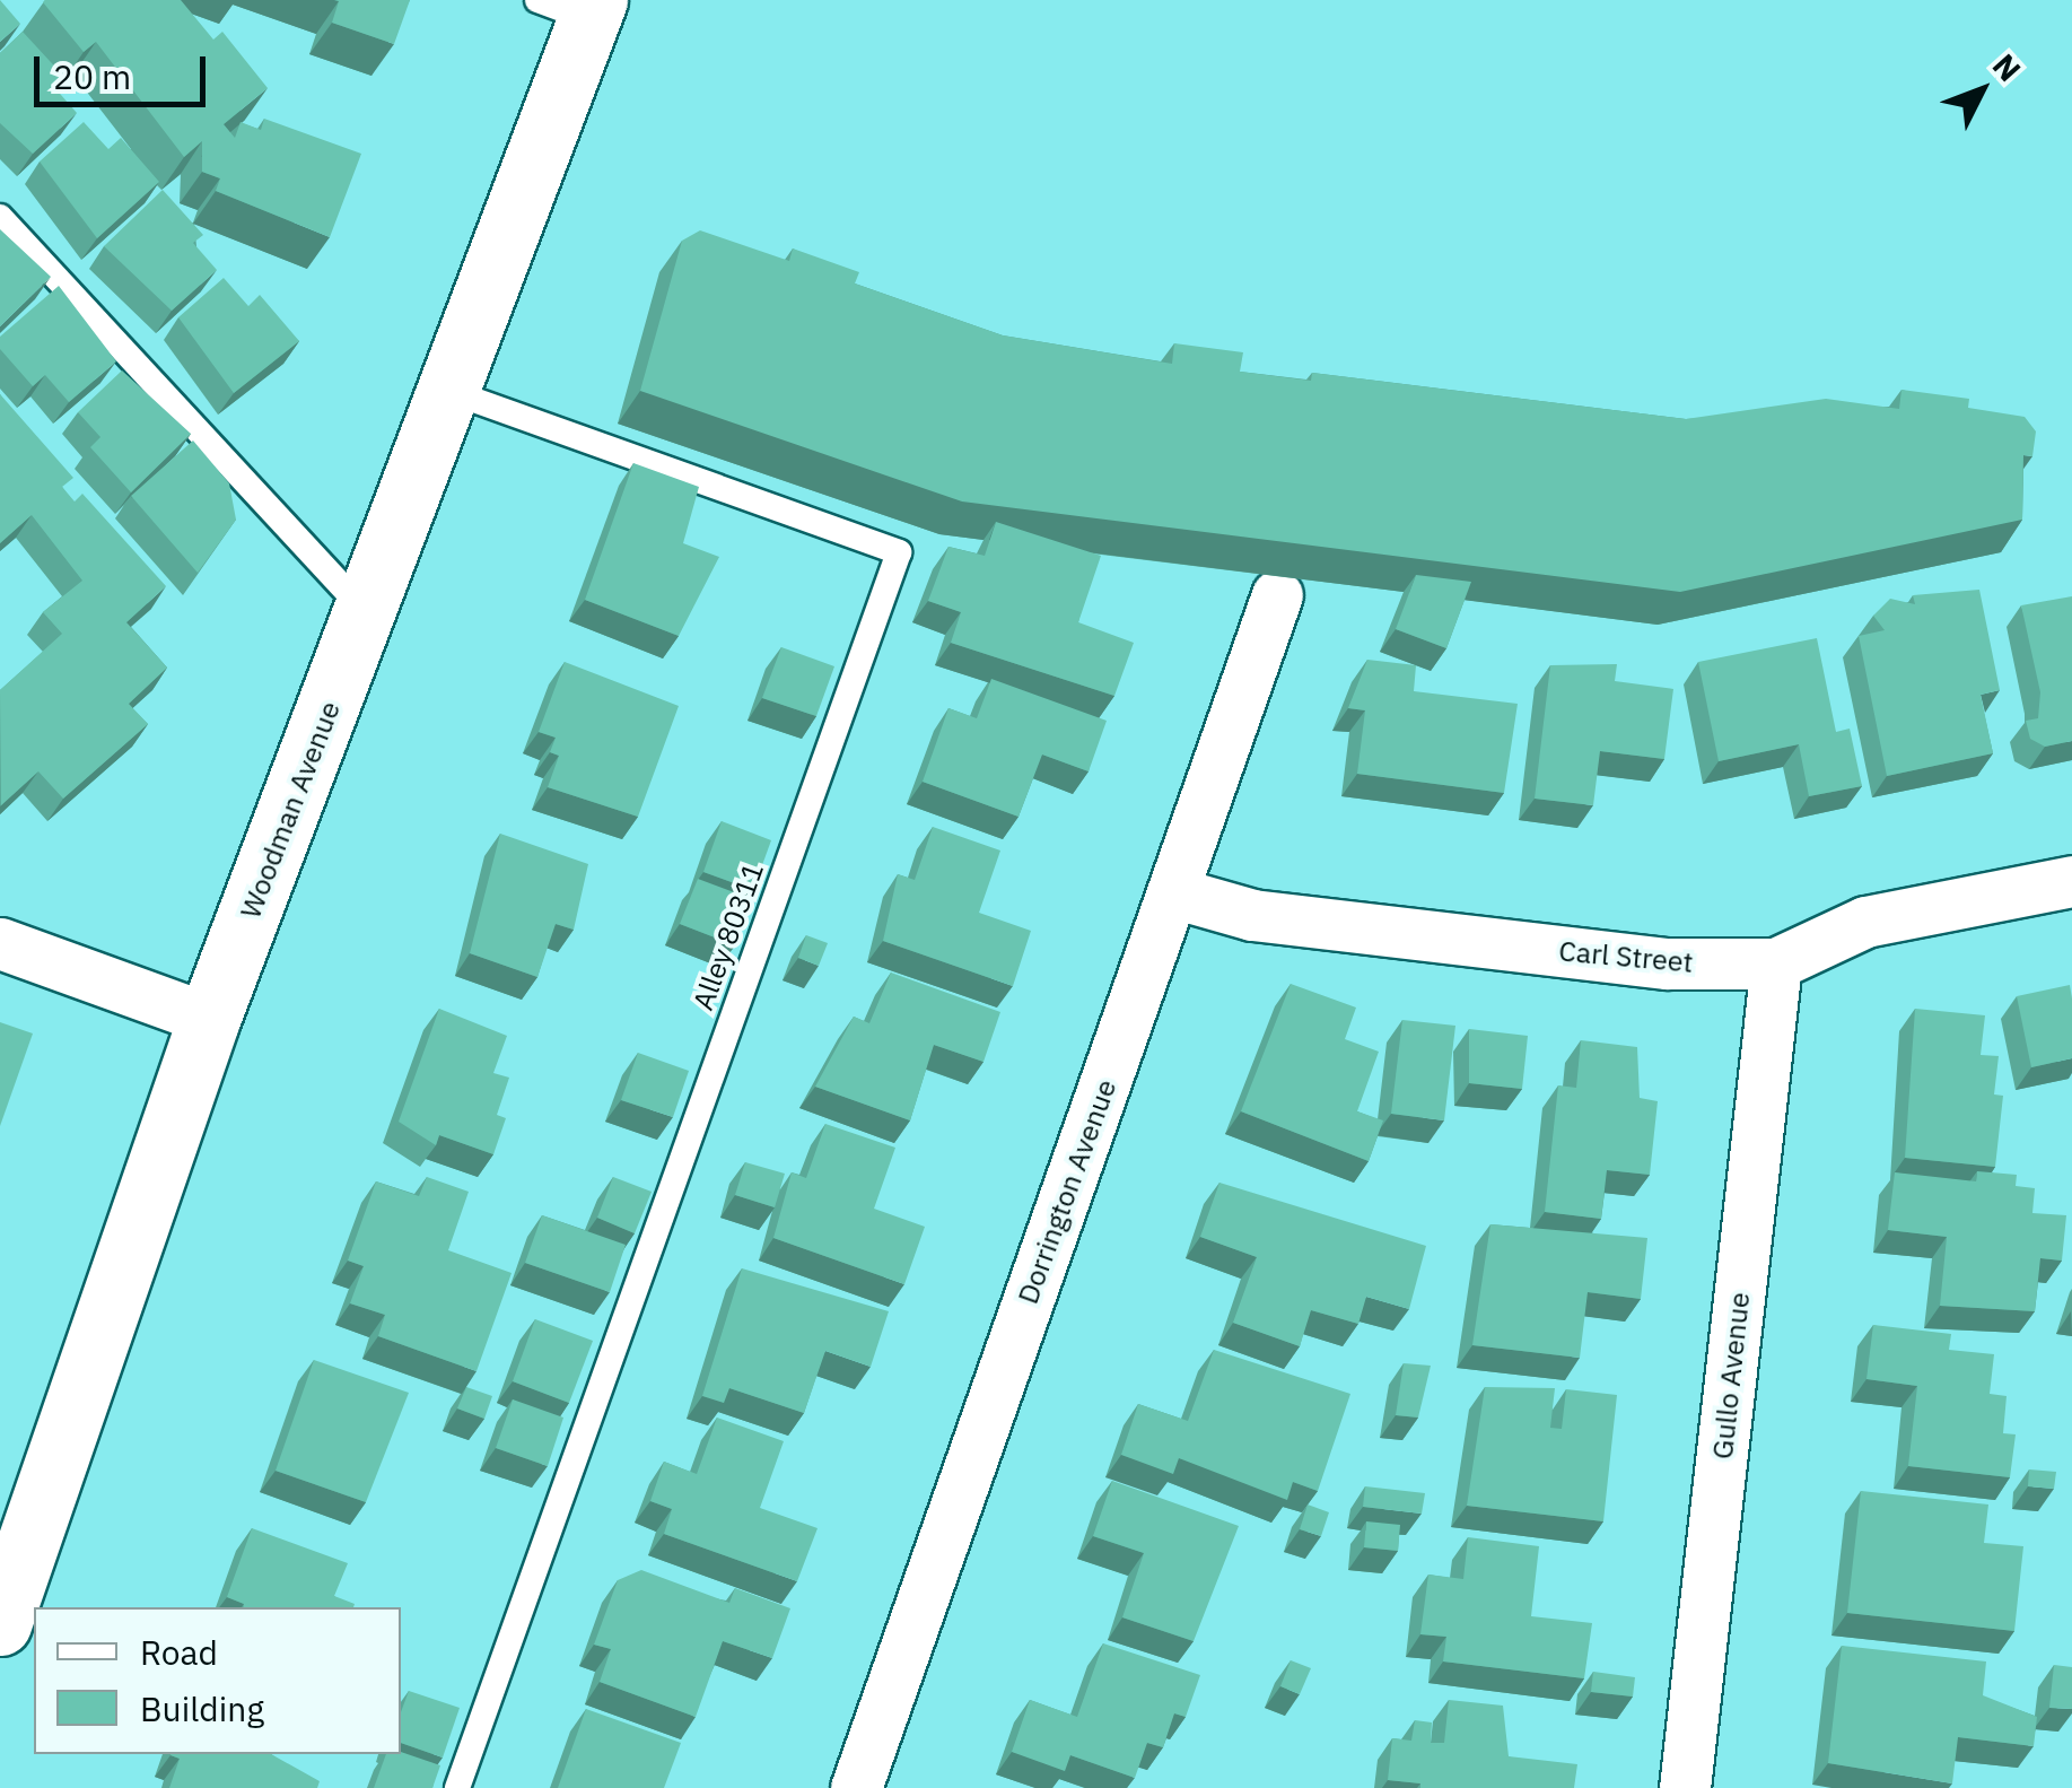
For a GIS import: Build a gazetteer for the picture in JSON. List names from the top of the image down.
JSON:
{
  "streets": {
    "main road": ["Woodman Avenue"],
    "street": ["Carl Street", "Dorrington Avenue", "Gullo Avenue"],
    "lane": ["Alley 80311"]
  },
  "crossings": [
    ["Woodman Avenue", "Alley 80311"],
    ["Carl Street", "Dorrington Avenue"],
    ["Carl Street", "Gullo Avenue"]
  ],
  "legend": ["Road", "Building"],
  "scale_bar": "20 m",
  "north": "top right"
}
